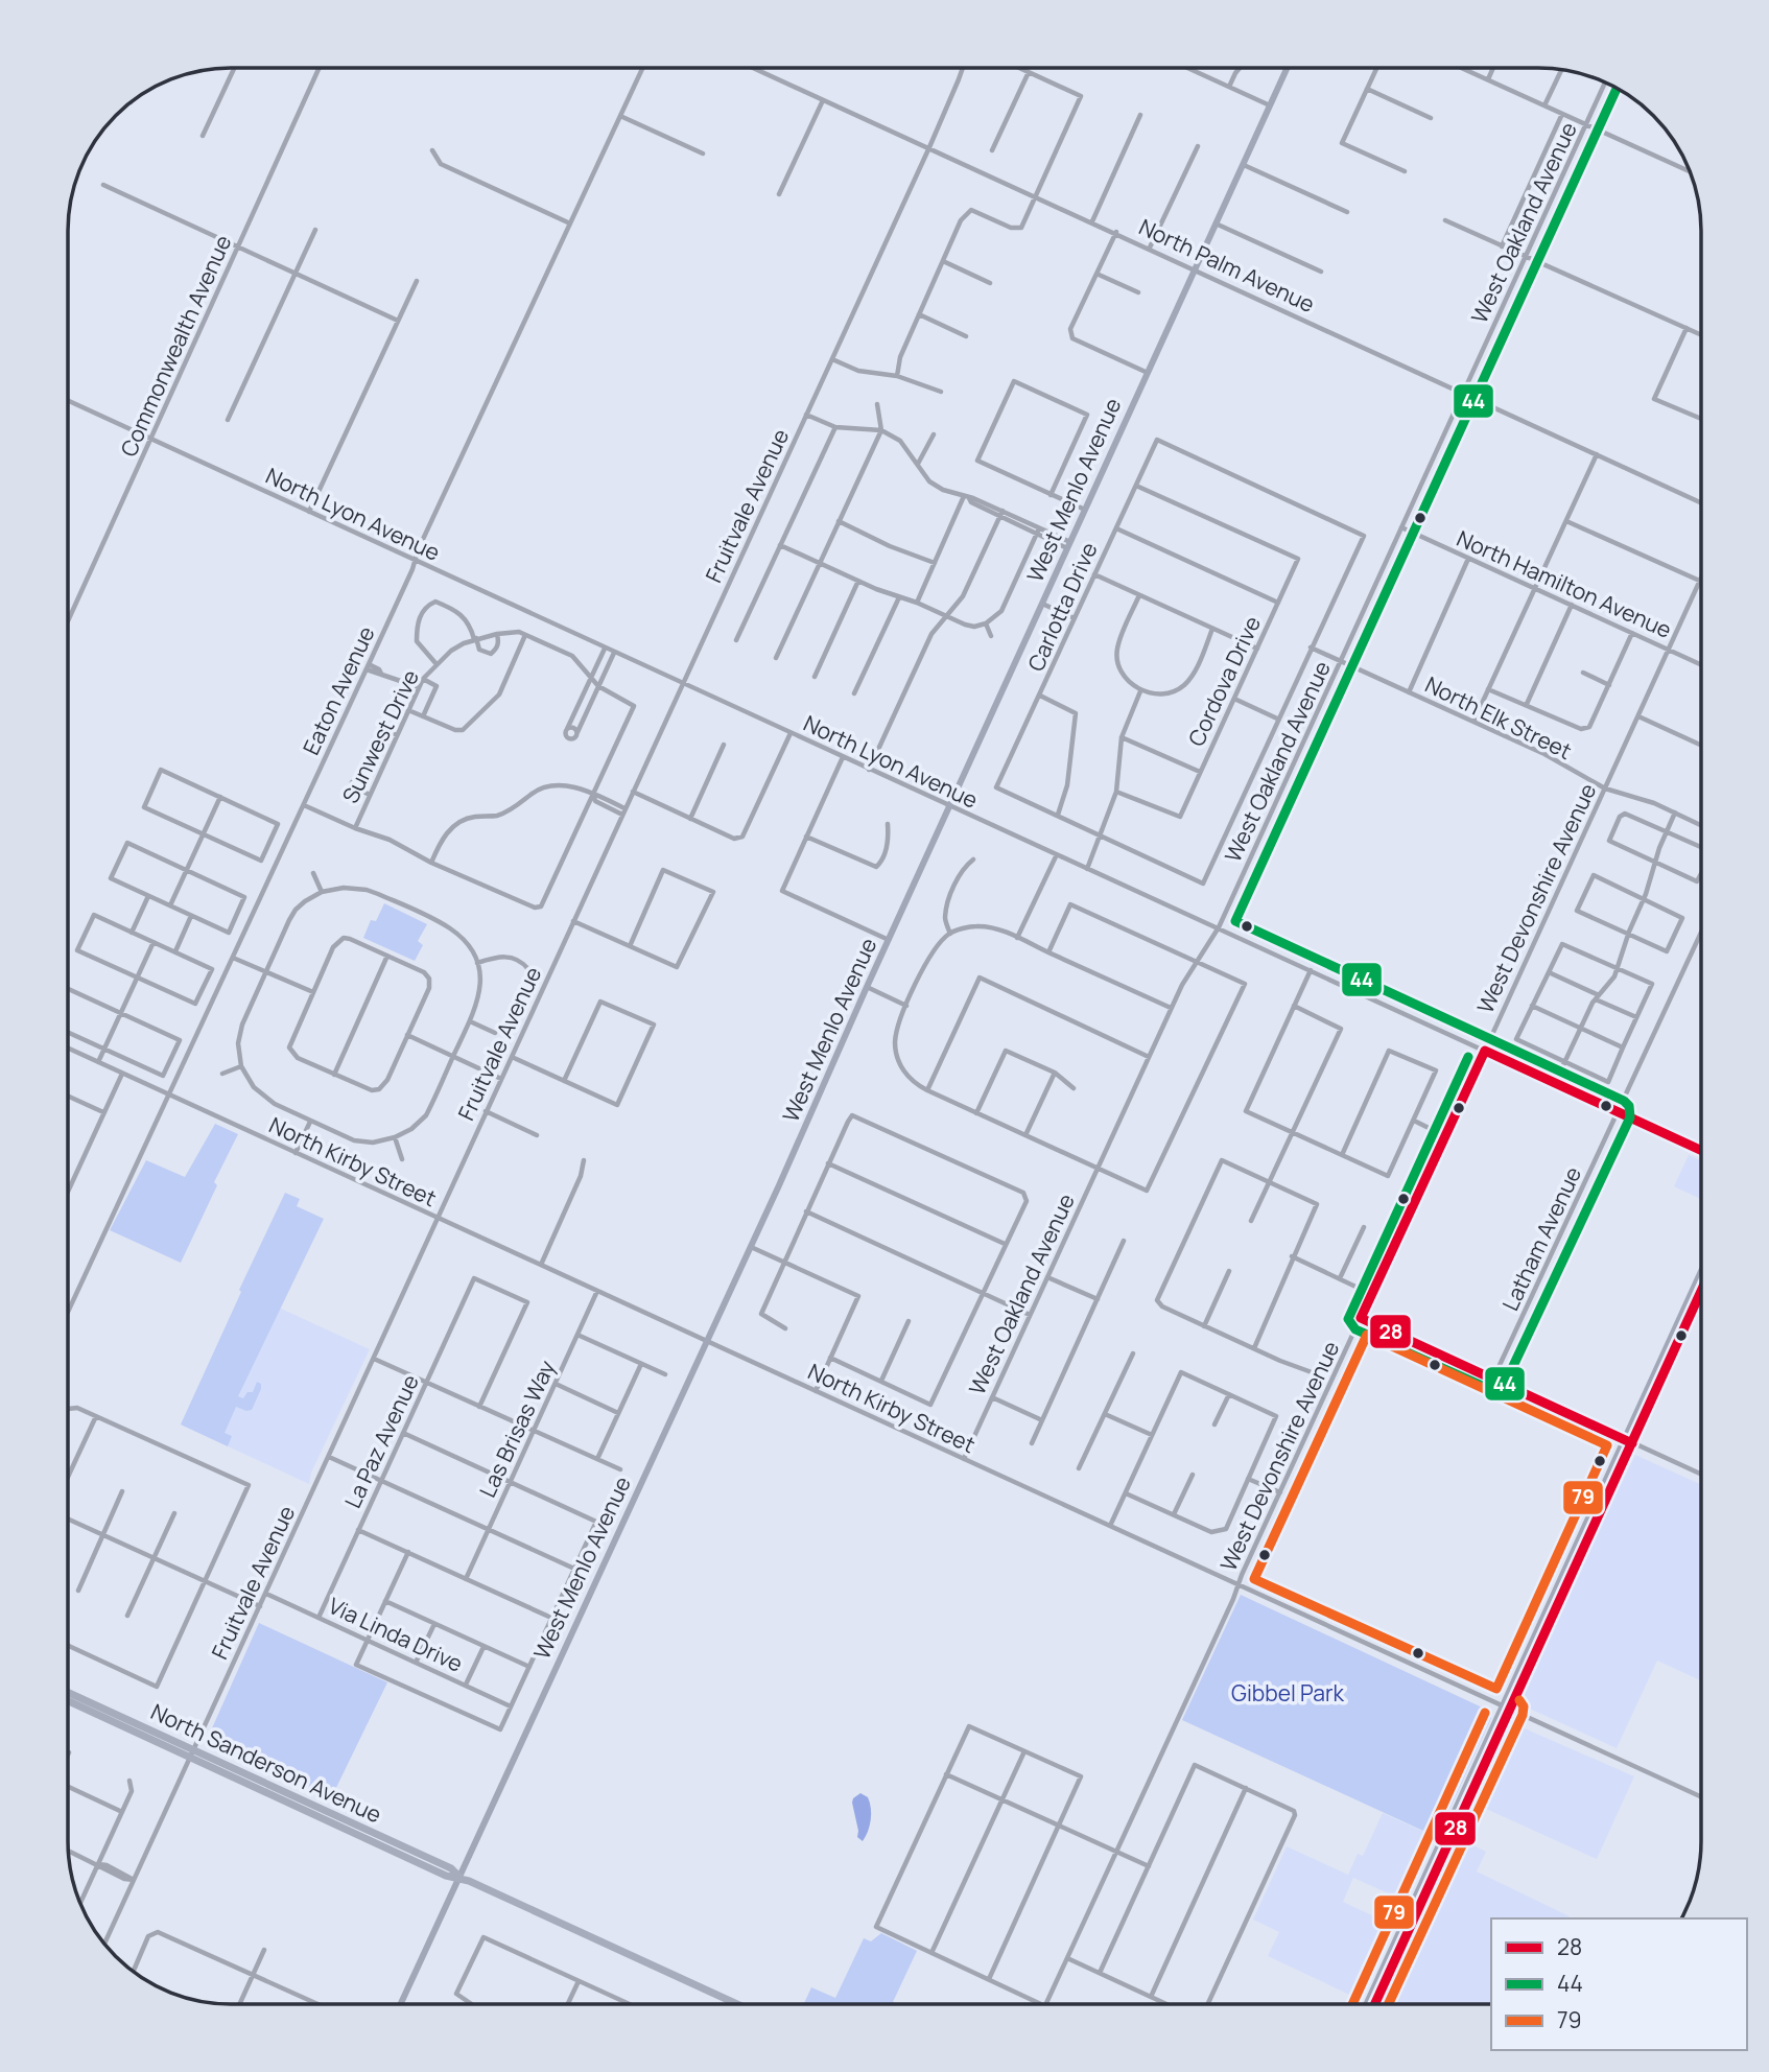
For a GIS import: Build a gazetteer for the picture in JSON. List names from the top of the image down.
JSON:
{
  "streets": {
    "highway": ["North Sanderson Avenue"],
    "main road": ["West Menlo Avenue"],
    "street": [
      "West Oakland Avenue",
      "North Palm Avenue",
      "Commonwealth Avenue",
      "Fruitvale Avenue",
      "North Lyon Avenue",
      "North Hamilton Avenue",
      "Carlotta Drive",
      "Cordova Drive",
      "Eaton Avenue",
      "North Elk Street",
      "Sunwest Drive",
      "West Devonshire Avenue",
      "North Kirby Street",
      "Latham Avenue",
      "Las Brisas Way",
      "La Paz Avenue",
      "Via Linda Drive"
    ]
  },
  "crossings": [
    ["West Oakland Avenue", "North Palm Avenue"],
    ["West Oakland Avenue", "North Lyon Avenue"],
    ["West Oakland Avenue", "North Hamilton Avenue"],
    ["West Oakland Avenue", "North Elk Street"],
    ["West Oakland Avenue", "North Kirby Street"],
    ["North Palm Avenue", "West Menlo Avenue"],
    ["North Palm Avenue", "Fruitvale Avenue"],
    ["Commonwealth Avenue", "North Lyon Avenue"],
    ["West Menlo Avenue", "North Lyon Avenue"],
    ["West Menlo Avenue", "North Kirby Street"],
    ["West Menlo Avenue", "North Sanderson Avenue"],
    ["Fruitvale Avenue", "North Lyon Avenue"],
    ["Fruitvale Avenue", "North Kirby Street"],
    ["Fruitvale Avenue", "Via Linda Drive"],
    ["Fruitvale Avenue", "North Sanderson Avenue"],
    ["North Lyon Avenue", "Eaton Avenue"],
    ["North Lyon Avenue", "West Devonshire Avenue"],
    ["North Lyon Avenue", "Latham Avenue"],
    ["North Hamilton Avenue", "West Devonshire Avenue"],
    ["Carlotta Drive", "Cordova Drive"],
    ["Carlotta Drive", "North Elk Street"],
    ["Eaton Avenue", "North Kirby Street"],
    ["North Elk Street", "West Devonshire Avenue"],
    ["West Devonshire Avenue", "North Kirby Street"],
    ["North Kirby Street", "Las Brisas Way"],
    ["La Paz Avenue", "Via Linda Drive"]
  ],
  "parks": ["Gibbel Park"],
  "lines": ["transit line 44", "transit line 28", "transit line 79"],
  "legend": ["28", "44", "79"]
}
